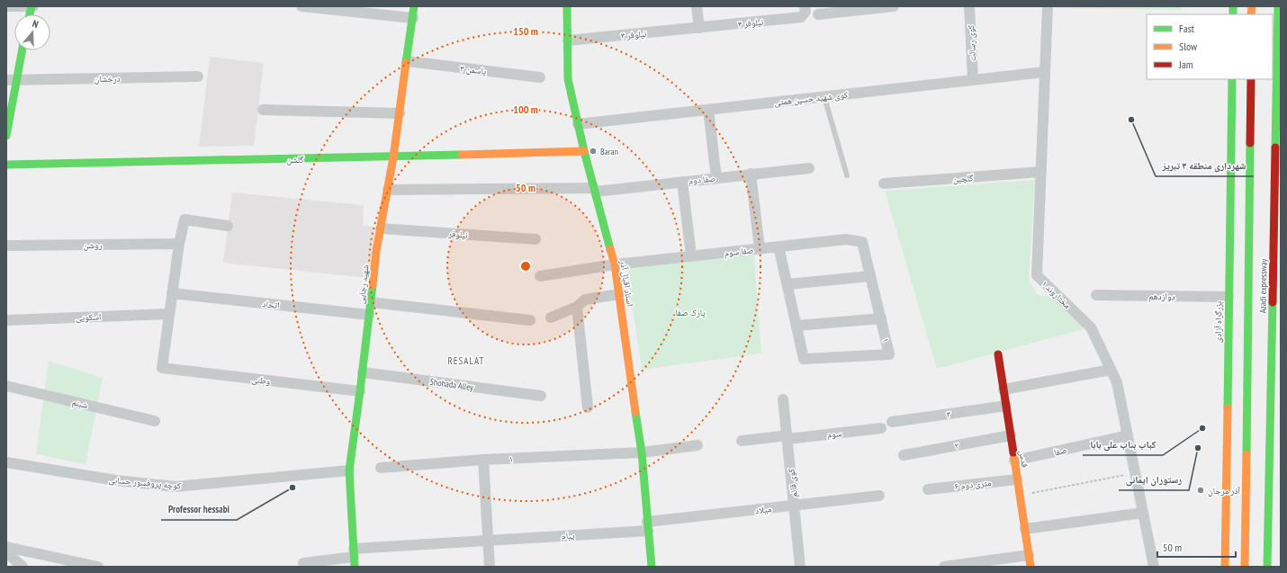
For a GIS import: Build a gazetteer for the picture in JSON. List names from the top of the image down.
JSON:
{
  "streets": {
    "main road": [
      "گلشن",
      "استاد اقبال آذر",
      "شهید رجایی",
      "Azadi expressway",
      "بزرگراه آزادی",
      "قدس"
    ],
    "street": [
      "نیلوفر ۴",
      "نیلوفر ۳",
      "کوی رسالت",
      "یاسمن ۳",
      "درخشان",
      "کوی شهید حسین همتی",
      "گلچین",
      "صفا دوم",
      "نیلوفر",
      "روشن",
      "صفا سوم",
      "مختاروند ۱",
      "دوازدهم",
      "اتحاد",
      "اسکویی",
      "۱",
      "وطنی",
      "Shohada Alley",
      "شبنم",
      "۳",
      "سوم",
      "۲",
      "صفا",
      "کوچه پروفسور حسابی",
      "کوی قائم",
      "۶ متری دوم",
      "میلاد",
      "پیام"
    ]
  },
  "crossings": [
    ["نیلوفر ۴", "نیلوفر ۳"],
    ["نیلوفر ۳", "استاد اقبال آذر"],
    ["کوی رسالت", "کوی شهید حسین همتی"],
    ["یاسمن ۳", "شهید رجایی"],
    ["کوی شهید حسین همتی", "استاد اقبال آذر"],
    ["کوی شهید حسین همتی", "مختاروند ۱"],
    ["گلشن", "استاد اقبال آذر"],
    ["گلشن", "شهید رجایی"],
    ["گلچین", "مختاروند ۱"],
    ["صفا دوم", "استاد اقبال آذر"],
    ["صفا دوم", "شهید رجایی"],
    ["نیلوفر", "شهید رجایی"],
    ["صفا سوم", "استاد اقبال آذر"],
    ["صفا سوم", "۱"],
    ["استاد اقبال آذر", "۱"],
    ["استاد اقبال آذر", "میلاد"],
    ["استاد اقبال آذر", "پیام"],
    ["شهید رجایی", "اتحاد"],
    ["شهید رجایی", "وطنی"],
    ["شهید رجایی", "Shohada Alley"],
    ["شهید رجایی", "کوچه پروفسور حسابی"],
    ["شهید رجایی", "پیام"],
    ["مختاروند ۱", "صفا"],
    ["دوازدهم", "بزرگراه آزادی"],
    ["اسکویی", "وطنی"],
    ["۳", "قدس"],
    ["سوم", "کوی قائم"],
    ["۲", "قدس"],
    ["صفا", "قدس"],
    ["قدس", "۶ متری دوم"],
    ["کوی قائم", "میلاد"],
    ["میلاد", "پیام"]
  ],
  "districts": ["RESALAT"],
  "parks": ["پارک صفا"],
  "places": [
    "شهرداری منطقه ۳ تبریز",
    "Baran",
    "کباب بناب علی بابا",
    "رستوران ایمانی",
    "Professor hessabi",
    "آذر مرجان"
  ],
  "legend": ["Fast", "Slow", "Jam"],
  "scale_bar": "50 m",
  "north": "top",
  "rings": ["150 m", "100 m", "50 m"]
}
